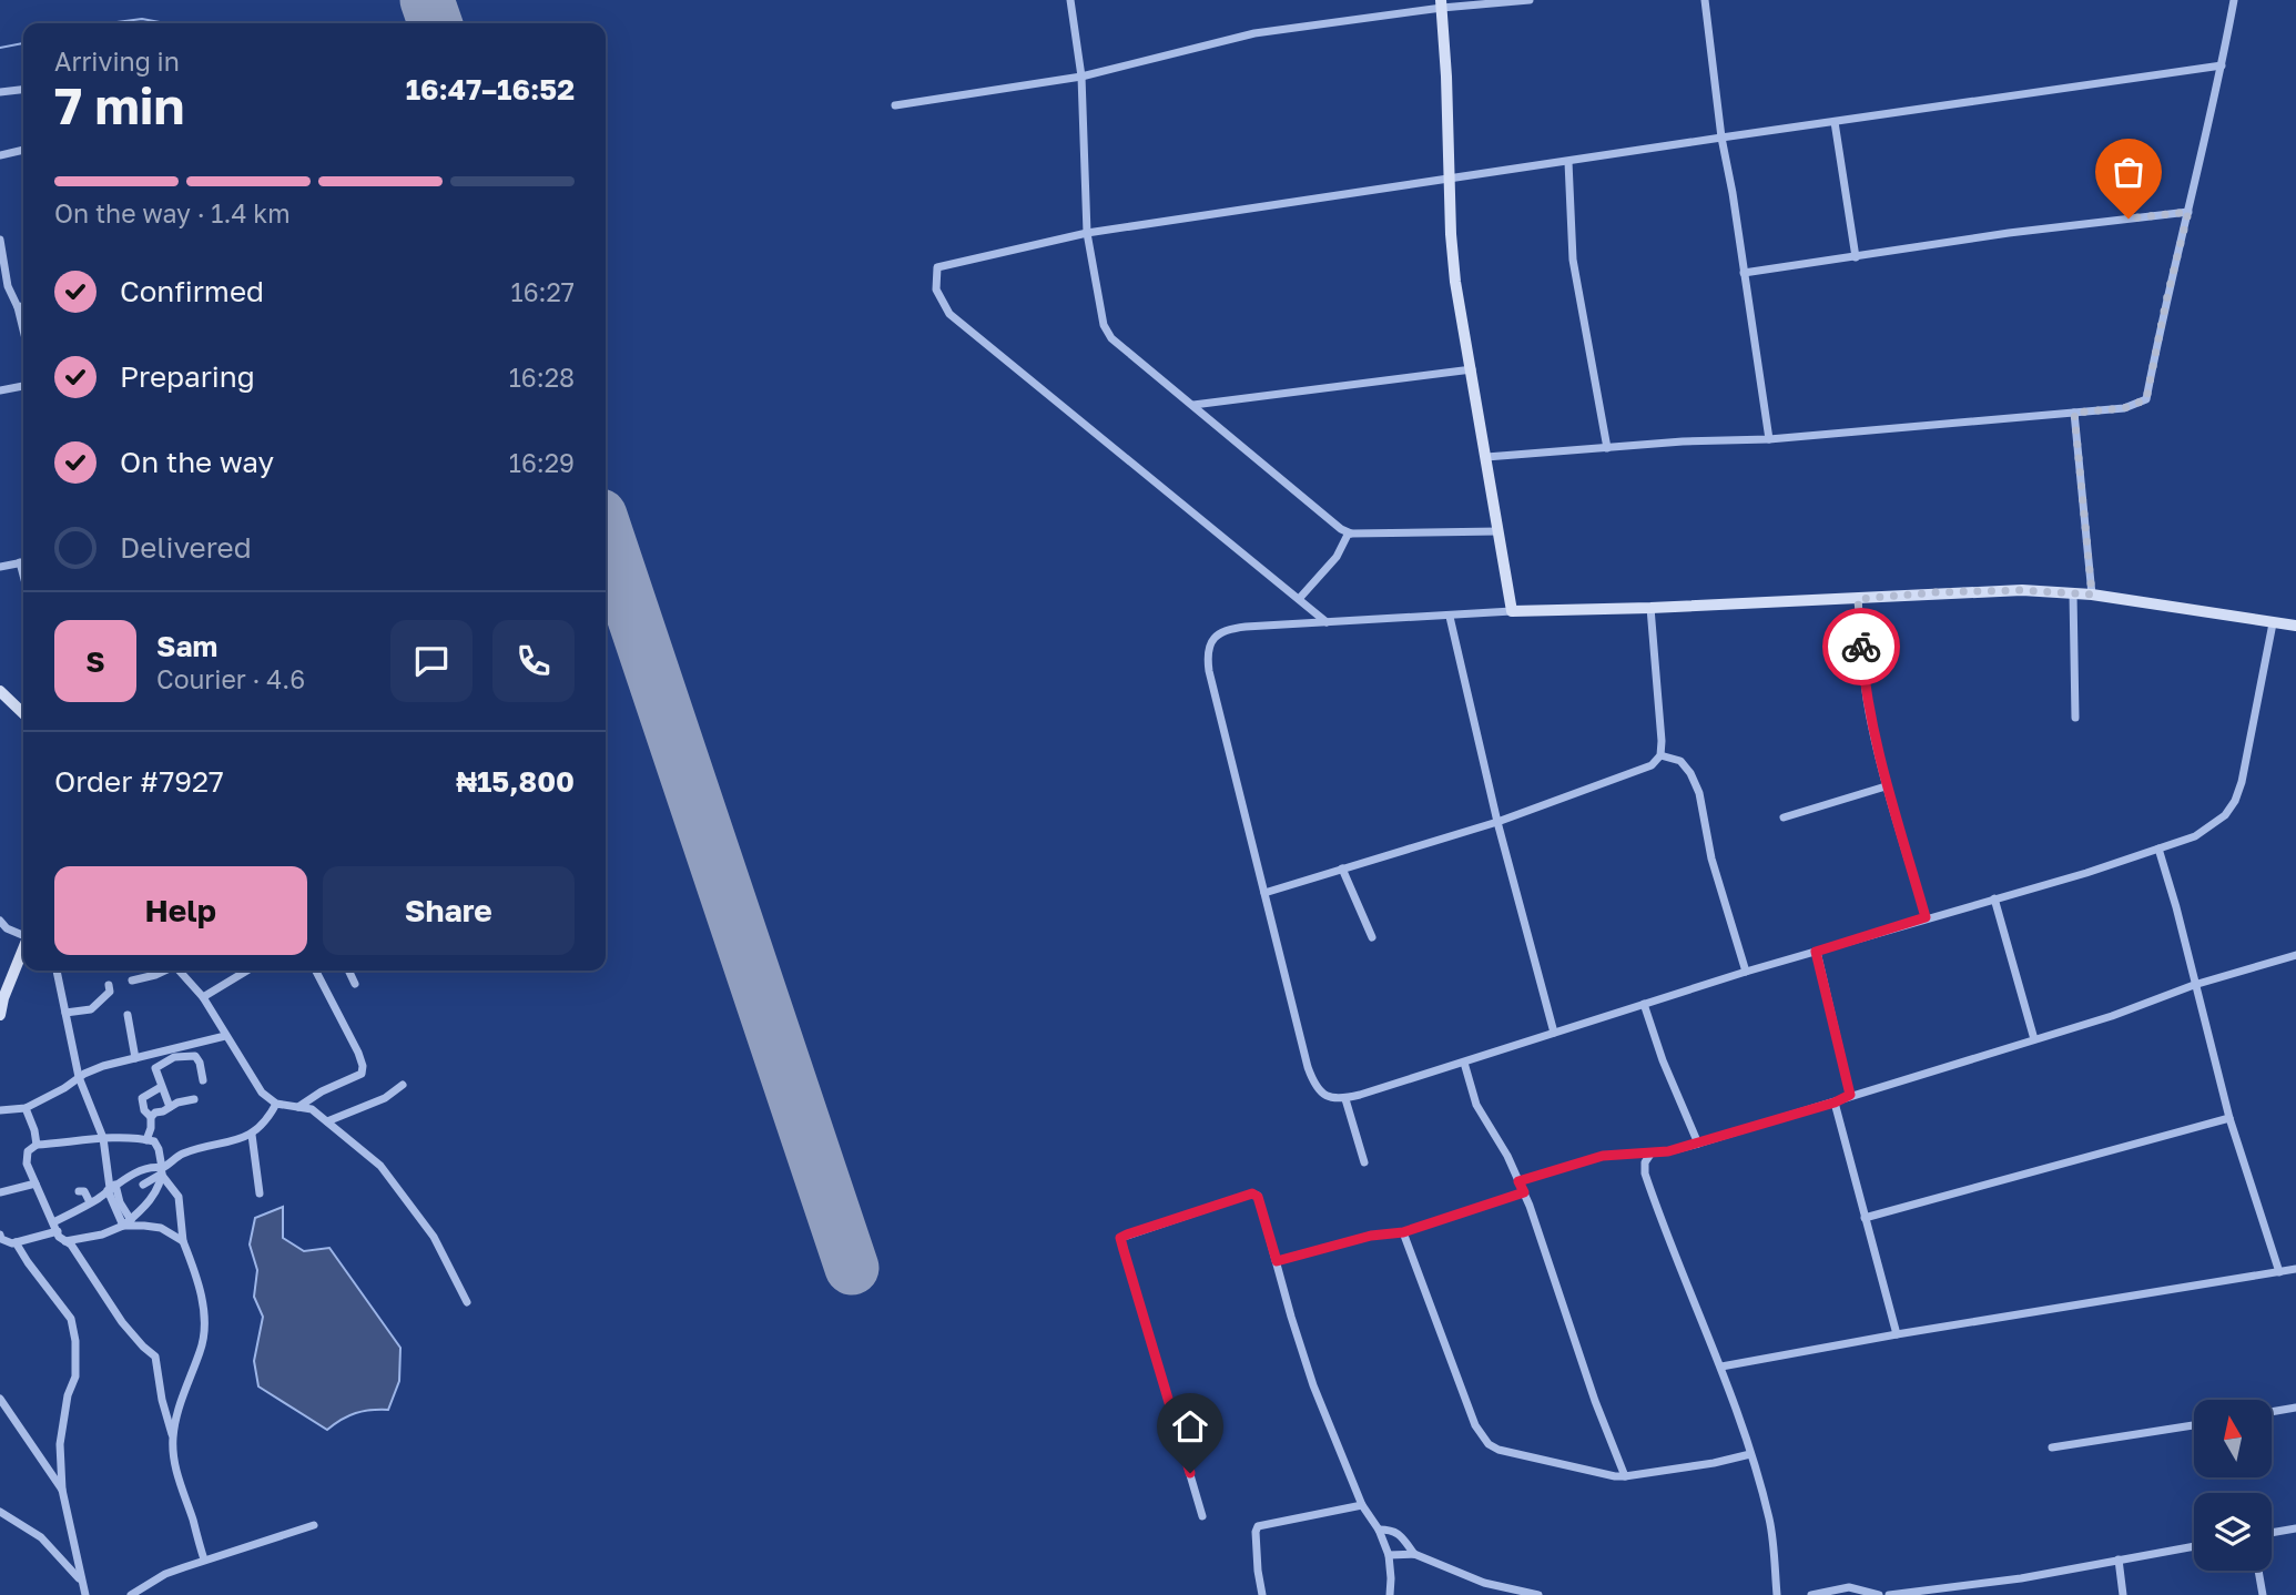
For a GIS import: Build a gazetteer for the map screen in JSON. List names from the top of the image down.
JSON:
{
  "north": "top",
  "page": {
    "heading": ["7 min", "Arriving in", "16:47–16:52"],
    "panel": [
      "Sam",
      "Courier · 4.6",
      "Order #7927",
      "₦15,800"
    ],
    "bar": "On the way · 1.4 km",
    "list": [
      ["Confirmed", "16:27"],
      ["Preparing", "16:28"],
      ["On the way", "16:29"],
      "Delivered"
    ],
    "round": "S",
    "buttons": ["Help", "Share"]
  }
}
